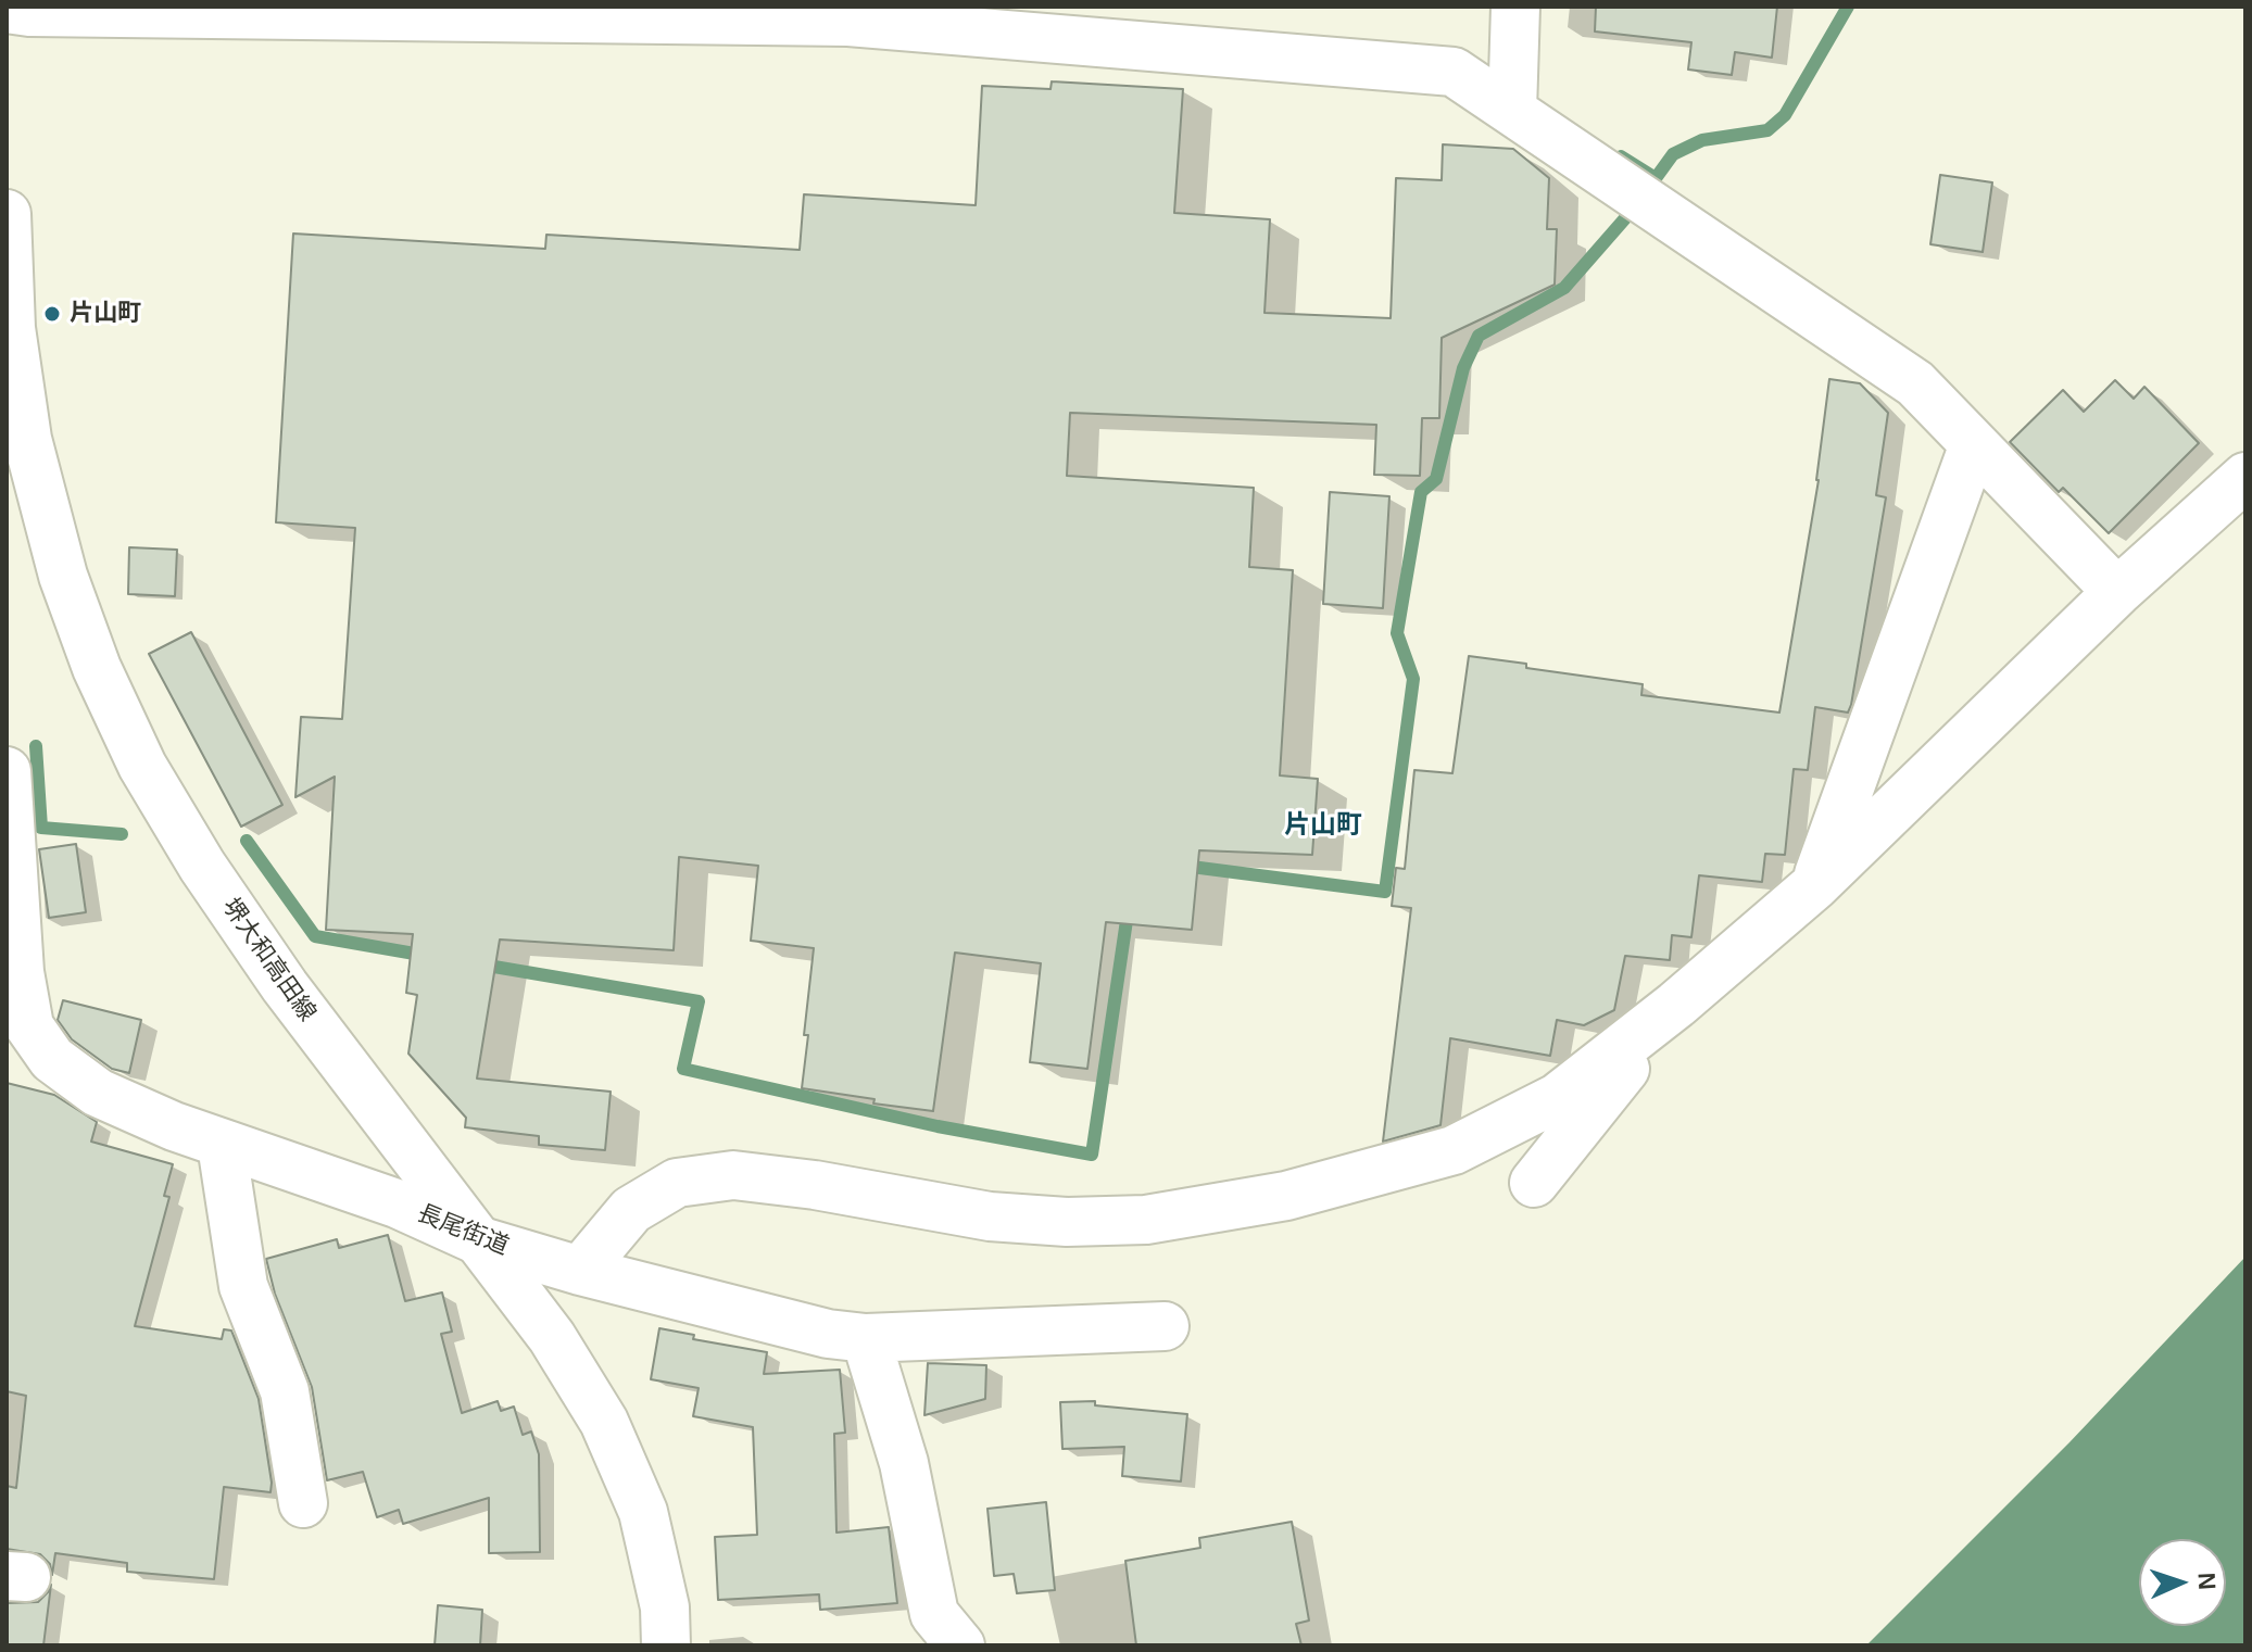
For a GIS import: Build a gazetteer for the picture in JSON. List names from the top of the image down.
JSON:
{
  "streets": {
    "street": ["堺大和高田線", "長尾街道"]
  },
  "crossings": [
    ["堺大和高田線", "長尾街道"]
  ],
  "districts": ["片山町"],
  "places": ["片山町"],
  "north": "right"
}
